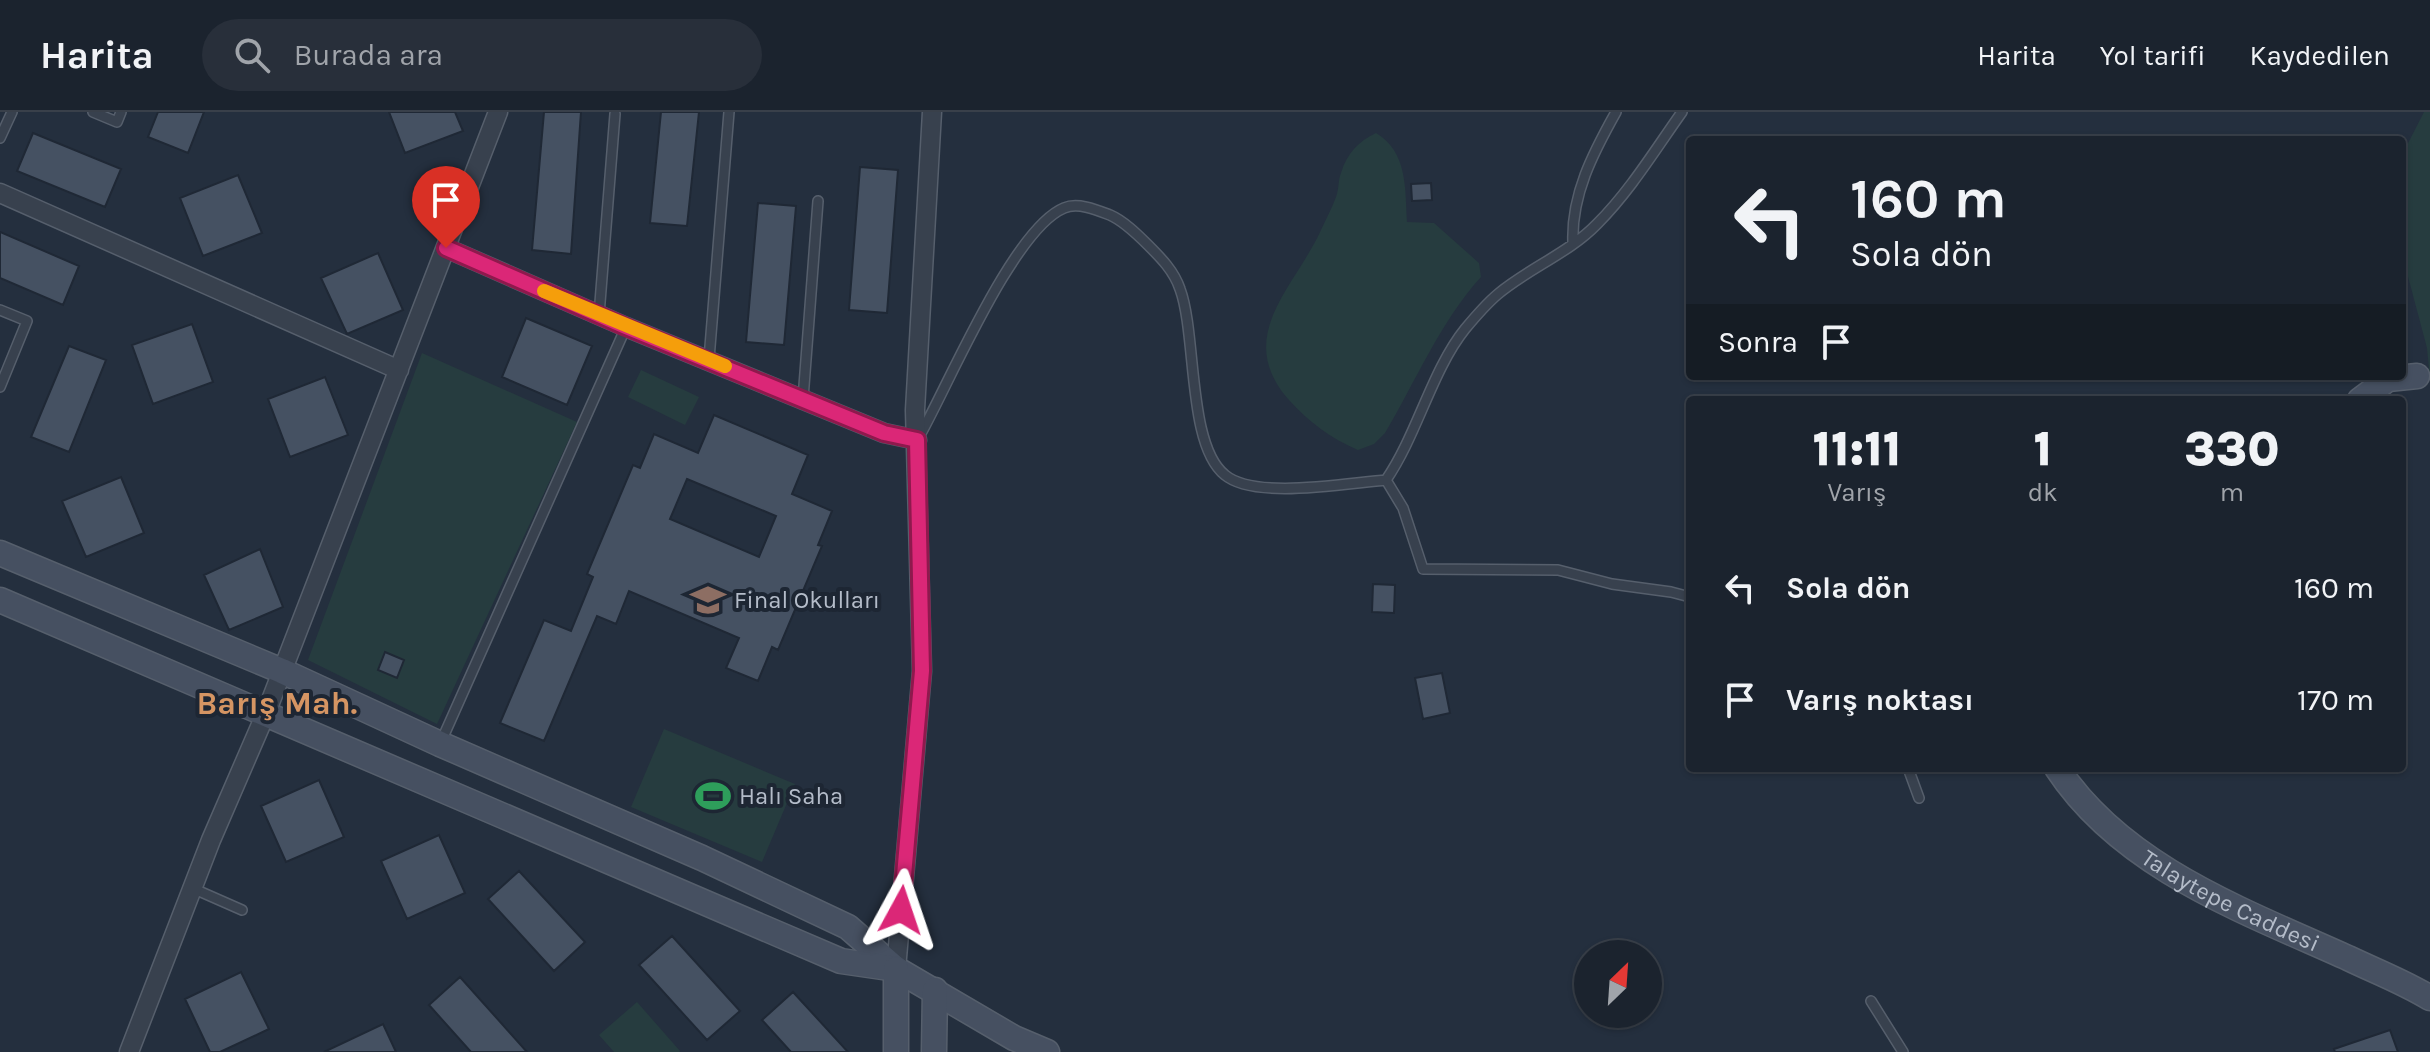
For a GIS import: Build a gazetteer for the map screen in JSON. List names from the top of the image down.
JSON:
{
  "streets": {
    "main road": ["Talaytepe Caddesi"]
  },
  "districts": ["Barış Mah."],
  "places": {
    "school or university": ["Final Okulları"],
    "sports": ["Halı Saha"]
  },
  "north": "top right",
  "page": {
    "header": "Harita",
    "search": "Burada ara",
    "nav": ["Harita", "Yol tarifi", "Kaydedilen"],
    "turn": ["160 m", "Sola dön"],
    "then": "Sonra",
    "eta": [
      "11:11",
      "Varış",
      "1",
      "dk",
      "330",
      "m"
    ],
    "list": [
      {
        "name": "Sola dön",
        "value": "160 m"
      },
      {
        "name": "Varış noktası",
        "value": "170 m"
      }
    ]
  }
}
